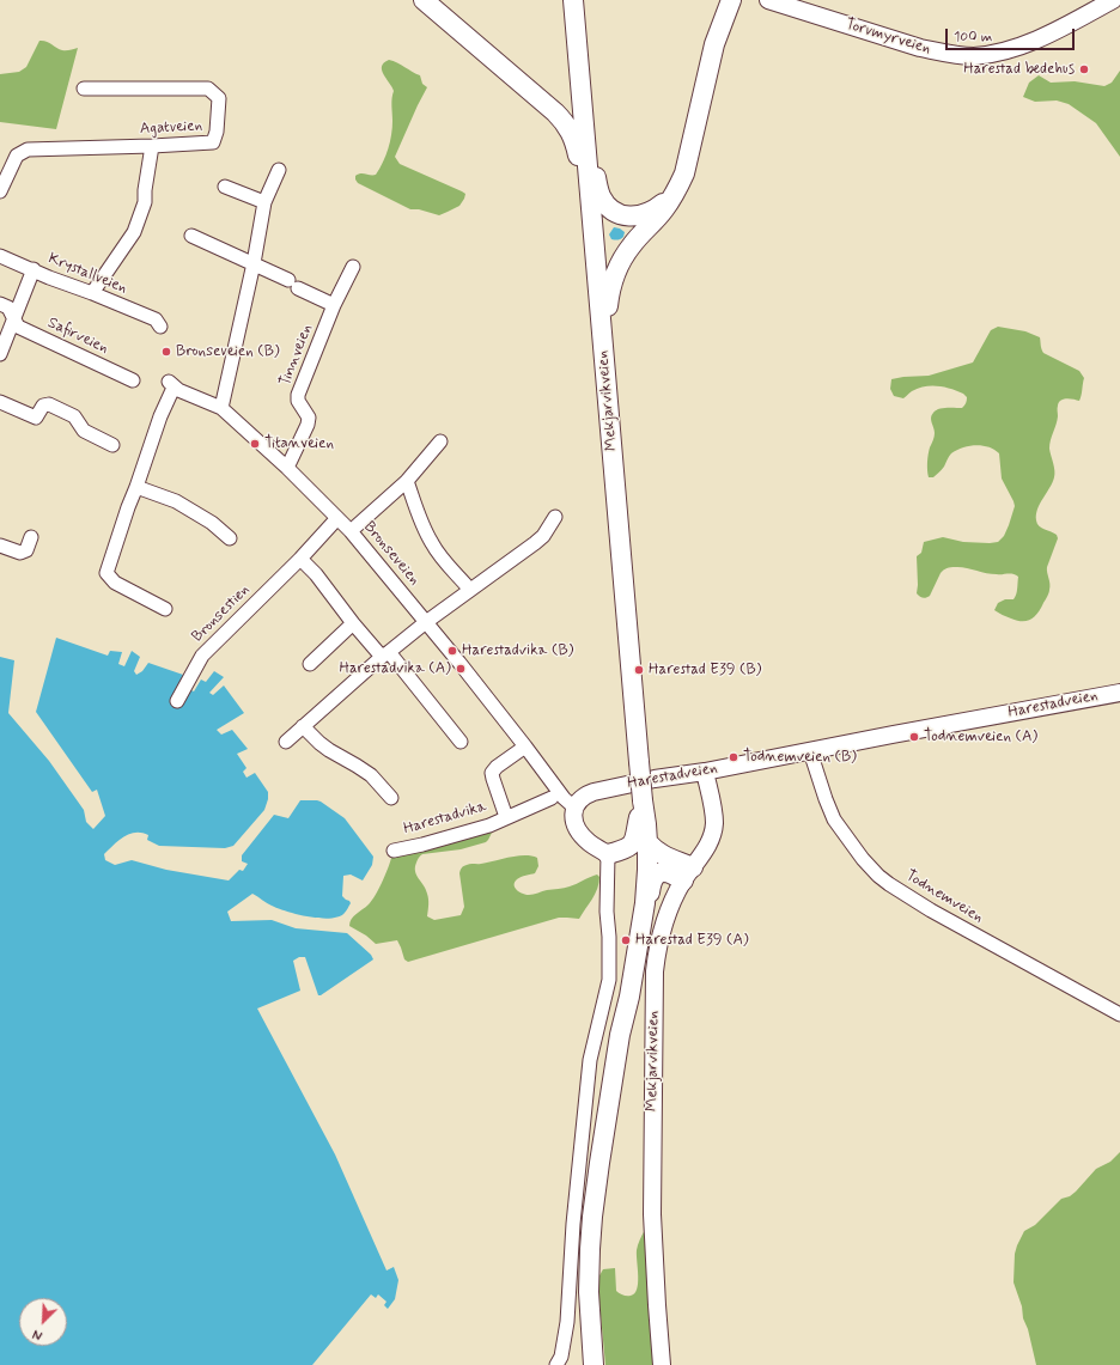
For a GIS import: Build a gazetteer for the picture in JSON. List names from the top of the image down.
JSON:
{
  "streets": {
    "highway": ["Mekjarvikveien"],
    "main road": ["Torvmyrveien", "Harestadveien"],
    "street": [
      "Agatveien",
      "Krystallveien",
      "Safirveien",
      "Tinnveien",
      "Bronseveien",
      "Bronsestien",
      "Harestadvika",
      "Todnemveien"
    ]
  },
  "crossings": [
    ["Tinnveien", "Bronseveien"],
    ["Mekjarvikveien", "Harestadveien"],
    ["Bronseveien", "Bronsestien"],
    ["Bronseveien", "Harestadveien"],
    ["Bronseveien", "Harestadvika"],
    ["Harestadveien", "Todnemveien"]
  ],
  "places": [
    "Harestad bedehus",
    "Bronseveien (B)",
    "Titanveien",
    "Harestadvika (B)",
    "Harestadvika (A)",
    "Harestad E39 (B)",
    "Todnemveien (A)",
    "Todnemveien (B)",
    "Harestad E39 (A)"
  ],
  "scale_bar": "100 m",
  "north": "bottom left"
}
